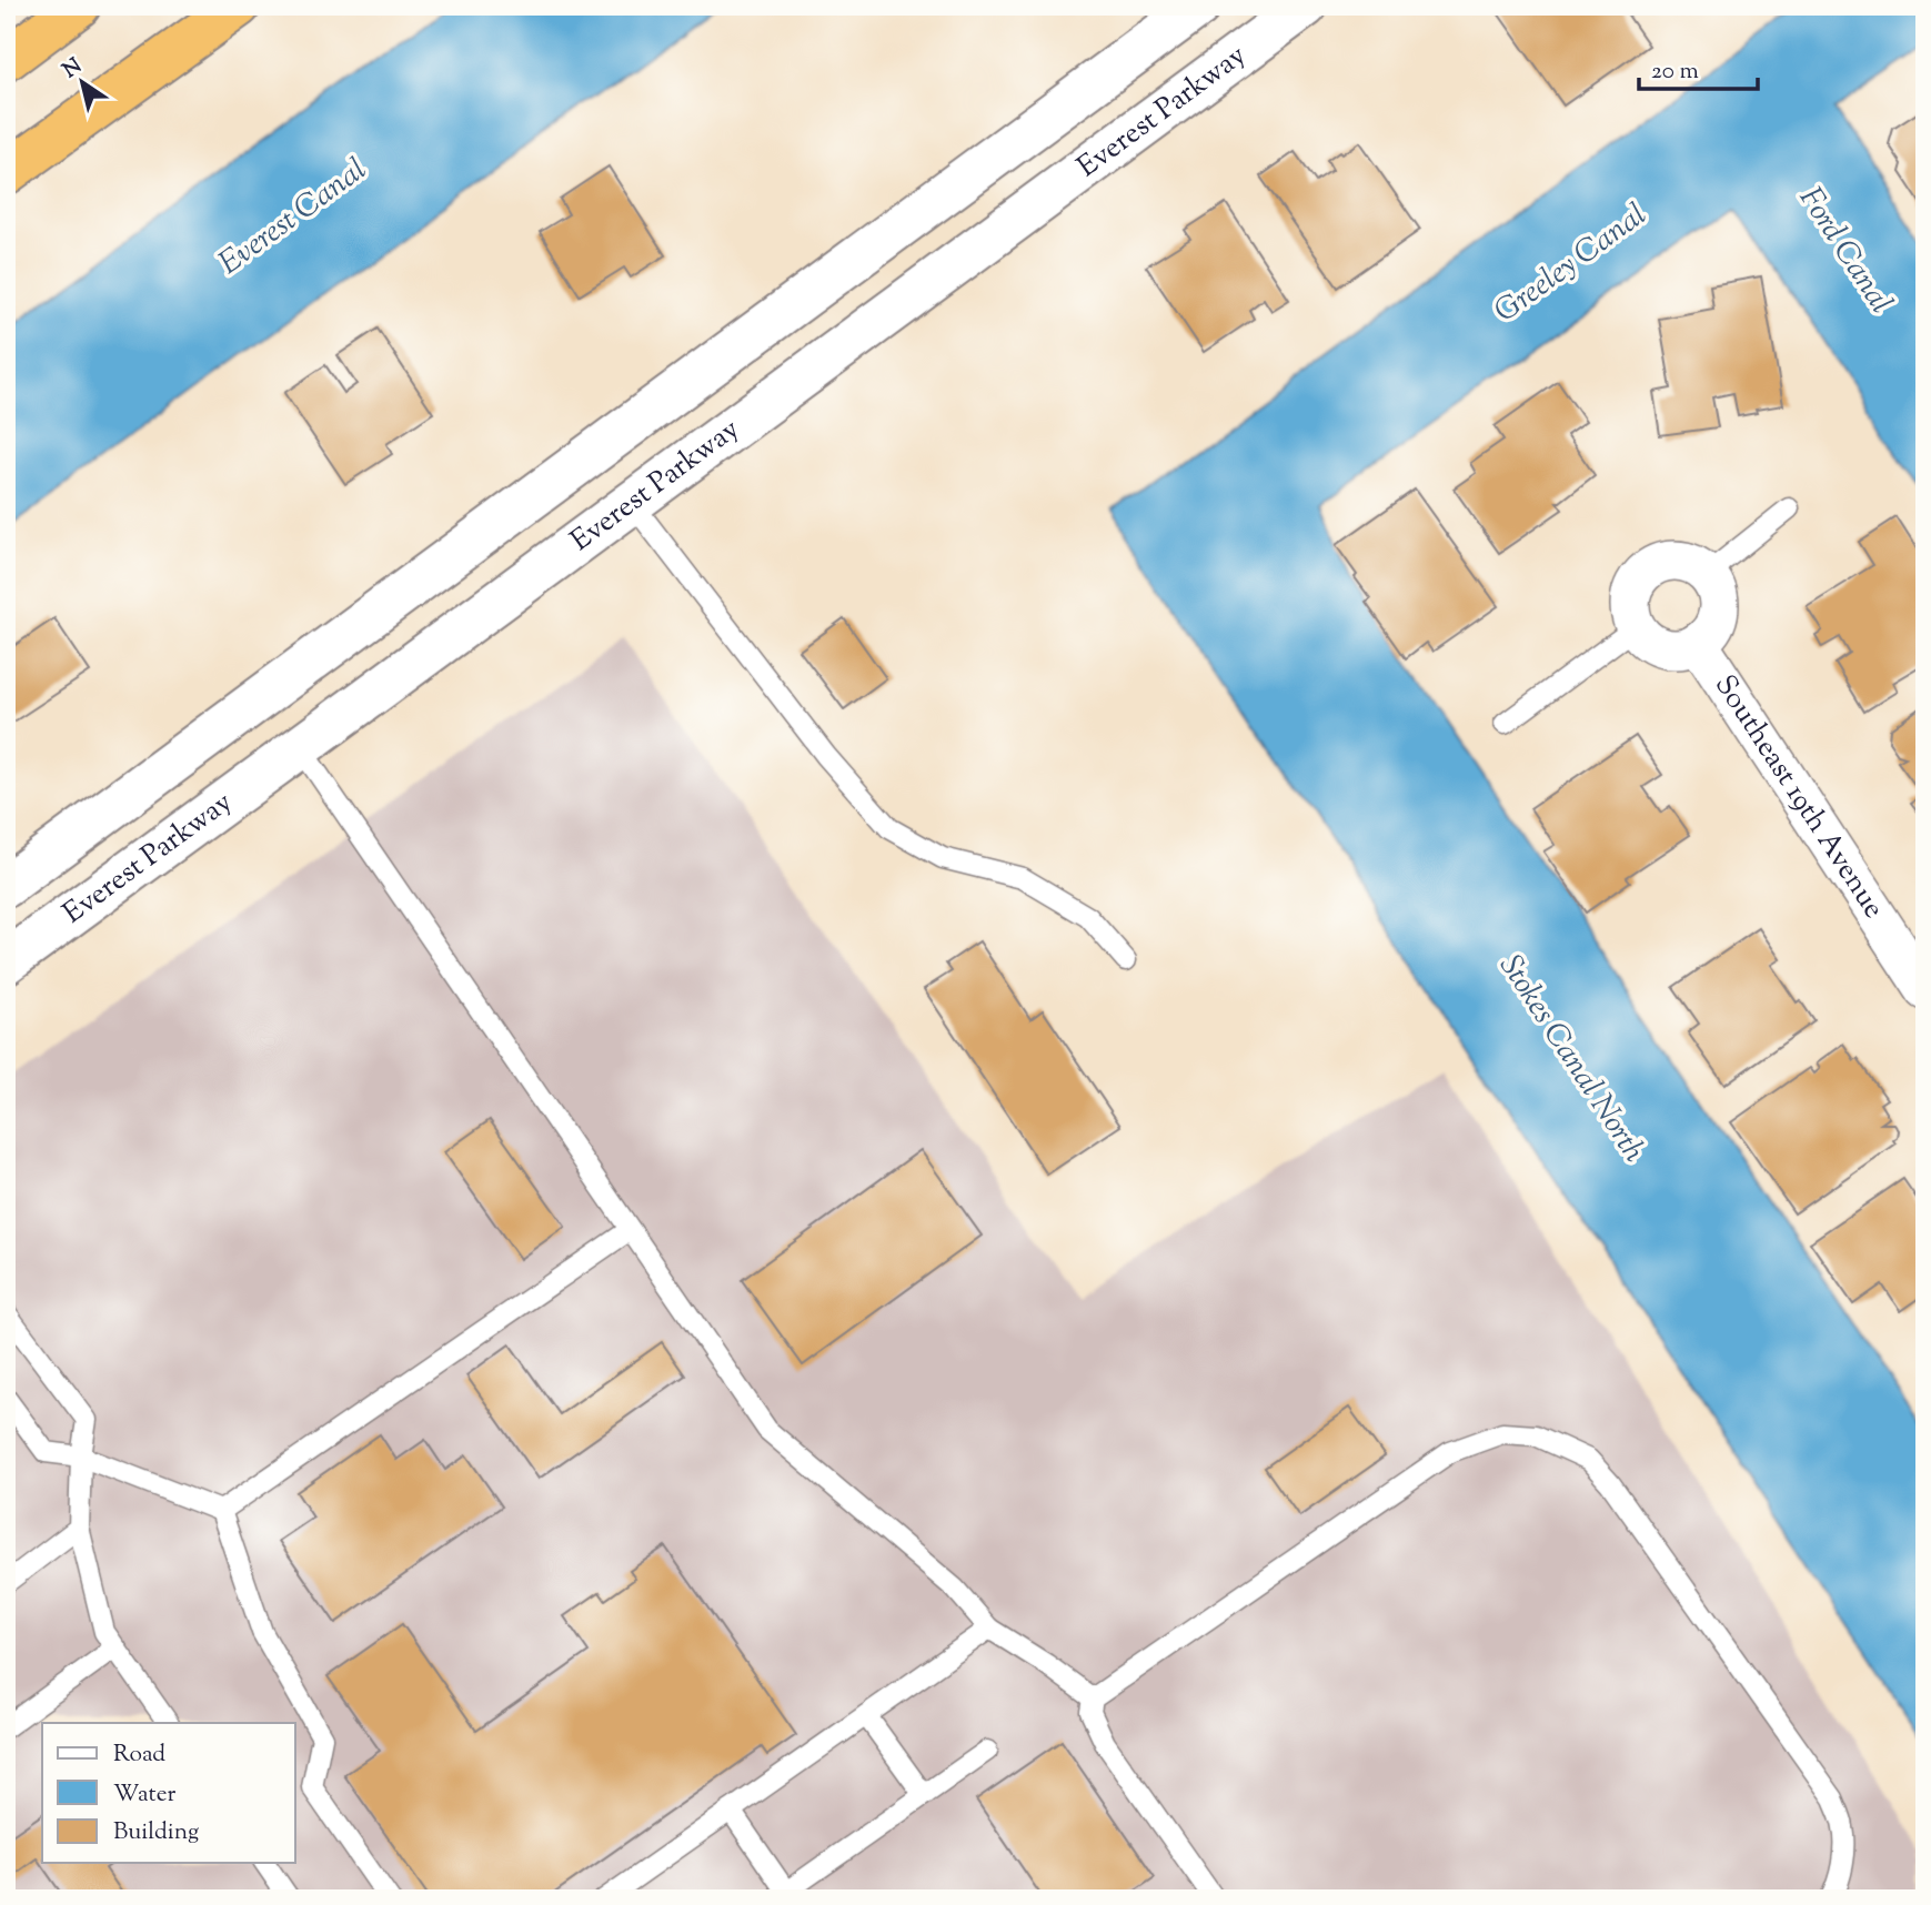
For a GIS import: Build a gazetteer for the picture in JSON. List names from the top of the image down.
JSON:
{
  "streets": {
    "street": ["Everest Parkway", "Southeast 19th Avenue"]
  },
  "water": [
    "Everest Canal",
    "Ford Canal",
    "Greeley Canal",
    "Stokes Canal North"
  ],
  "legend": ["Road", "Water", "Building"],
  "scale_bar": "20 m",
  "north": "top left"
}
